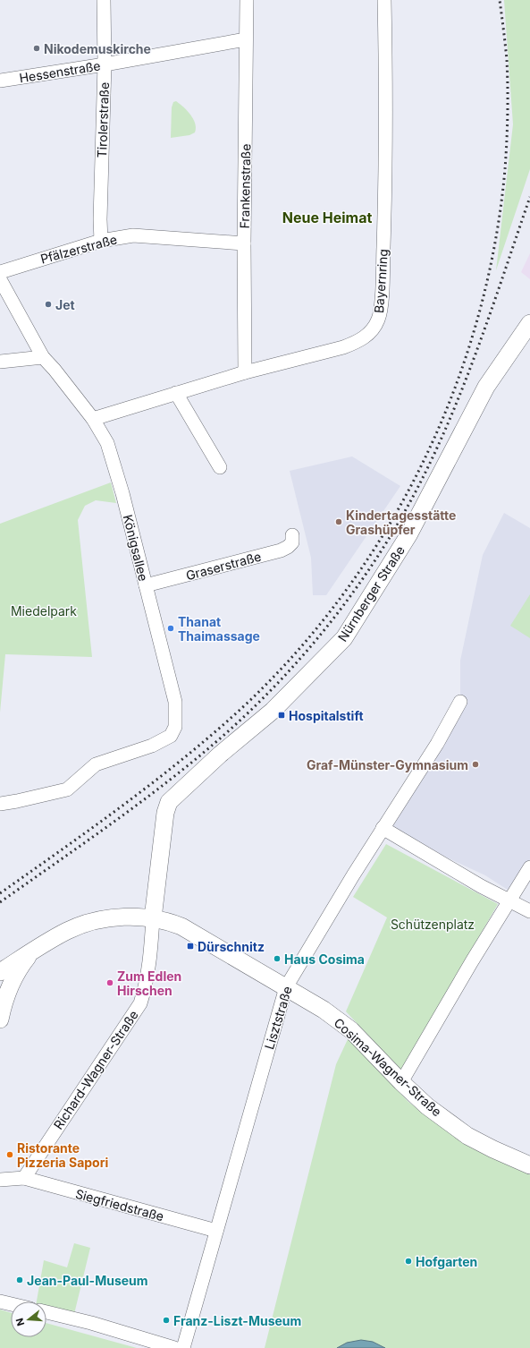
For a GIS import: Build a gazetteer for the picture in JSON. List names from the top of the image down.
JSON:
{
  "streets": {
    "main road": ["Nürnberger Straße", "Cosima-Wagner-Straße", "Richard-Wagner-Straße"],
    "street": [
      "Hessenstraße",
      "Tirolerstraße",
      "Frankenstraße",
      "Pfälzerstraße",
      "Bayernring",
      "Königsallee",
      "Graserstraße",
      "Lisztstraße",
      "Siegfriedstraße"
    ]
  },
  "crossings": [
    ["Hessenstraße", "Tirolerstraße"],
    ["Hessenstraße", "Frankenstraße"],
    ["Tirolerstraße", "Pfälzerstraße"],
    ["Frankenstraße", "Pfälzerstraße"],
    ["Frankenstraße", "Bayernring"],
    ["Bayernring", "Königsallee"],
    ["Königsallee", "Graserstraße"],
    ["Nürnberger Straße", "Richard-Wagner-Straße"],
    ["Lisztstraße", "Cosima-Wagner-Straße"],
    ["Lisztstraße", "Siegfriedstraße"],
    ["Cosima-Wagner-Straße", "Richard-Wagner-Straße"],
    ["Richard-Wagner-Straße", "Siegfriedstraße"]
  ],
  "districts": ["Neue Heimat"],
  "parks": ["Miedelpark", "Schützenplatz"],
  "places": {
    "other": [
      "Nikodemuskirche",
      "Jet",
      "Kindertagesstätte Grashüpfer",
      "Thanat Thaimassage",
      "Graf-Münster-Gymnasium",
      "Haus Cosima",
      "Zum Edlen Hirschen",
      "Ristorante Pizzeria Sapori",
      "Hofgarten",
      "Jean-Paul-Museum",
      "Franz-Liszt-Museum"
    ],
    "transit": ["Hospitalstift", "Dürschnitz"]
  },
  "north": "left"
}
